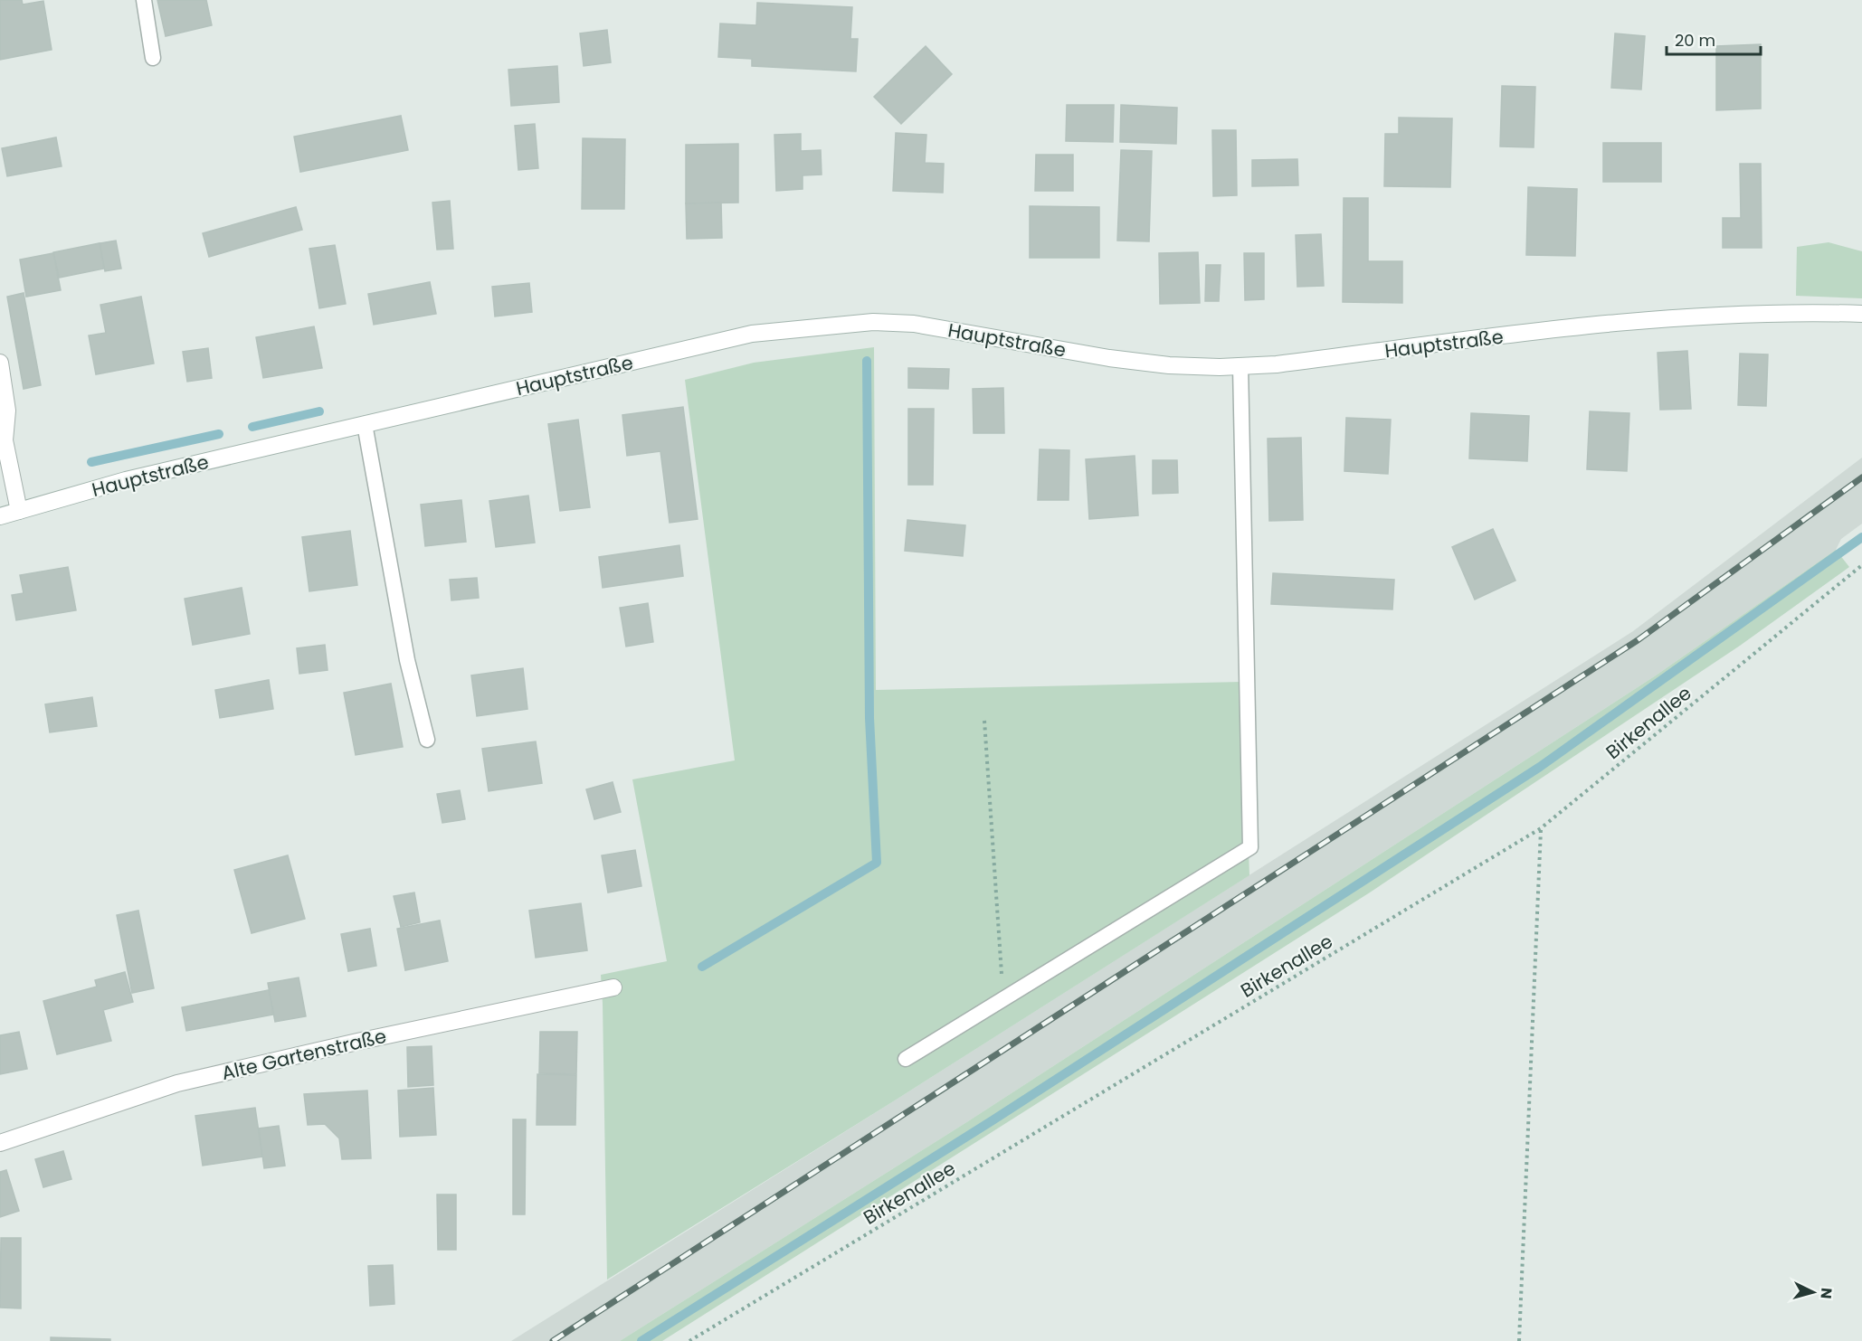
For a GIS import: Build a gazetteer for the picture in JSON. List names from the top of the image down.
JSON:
{
  "streets": {
    "street": ["Hauptstraße", "Alte Gartenstraße"],
    "path": ["Birkenallee"]
  },
  "scale_bar": "20 m",
  "north": "right"
}
